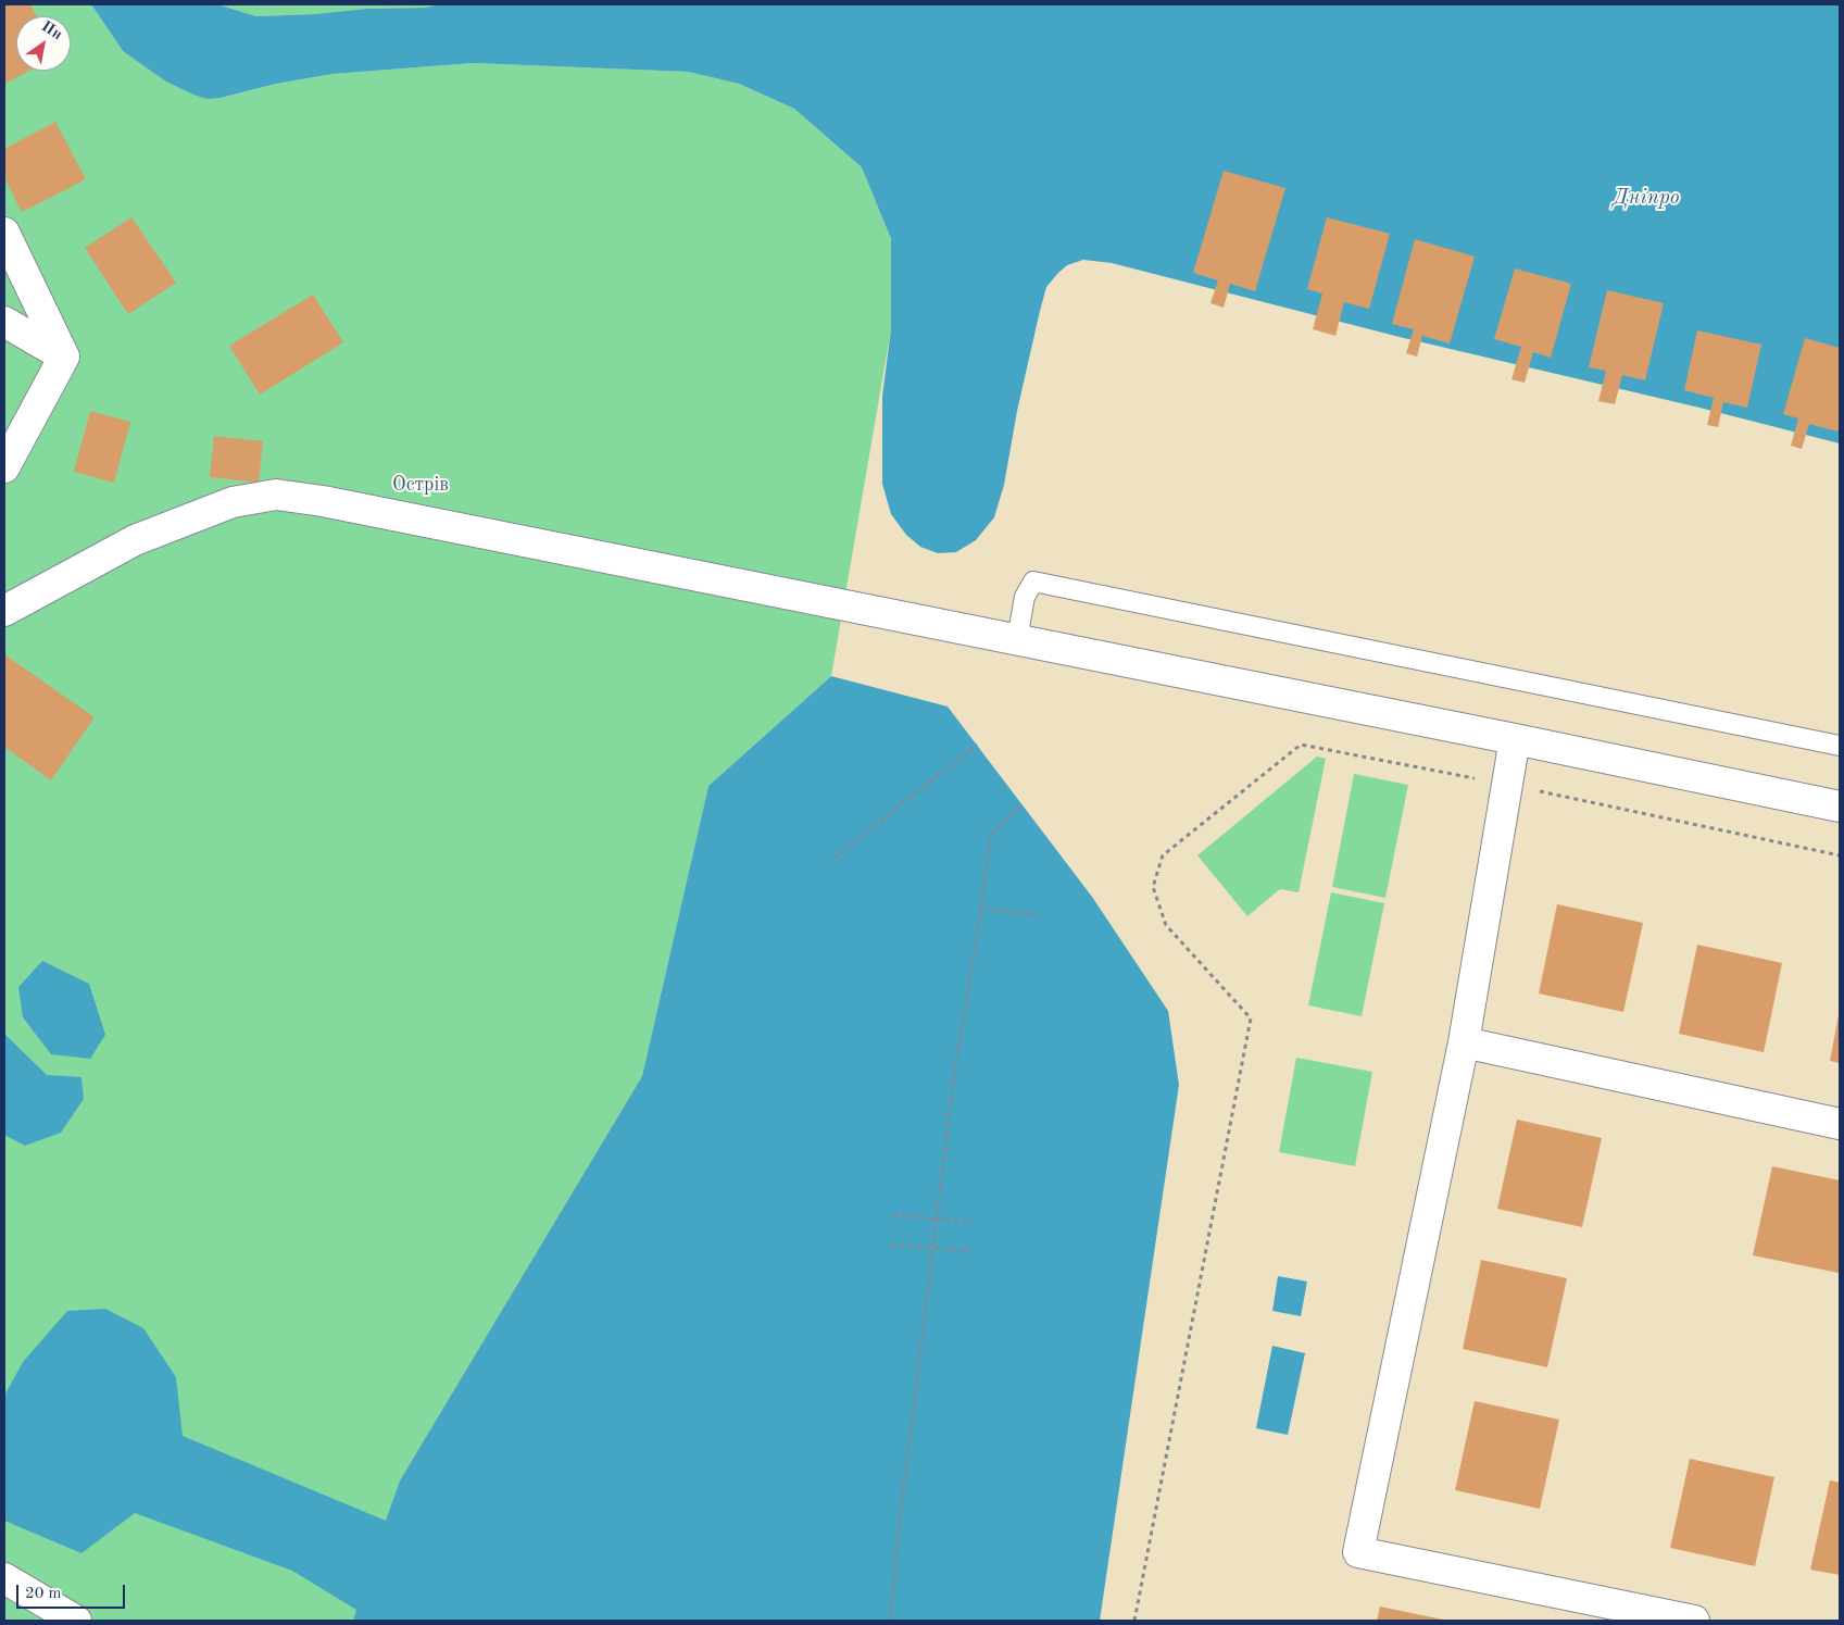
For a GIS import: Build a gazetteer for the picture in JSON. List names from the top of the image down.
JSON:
{
  "water": ["Дніпро"],
  "parks": ["Острів"],
  "scale_bar": "20 m",
  "north": "top right"
}
